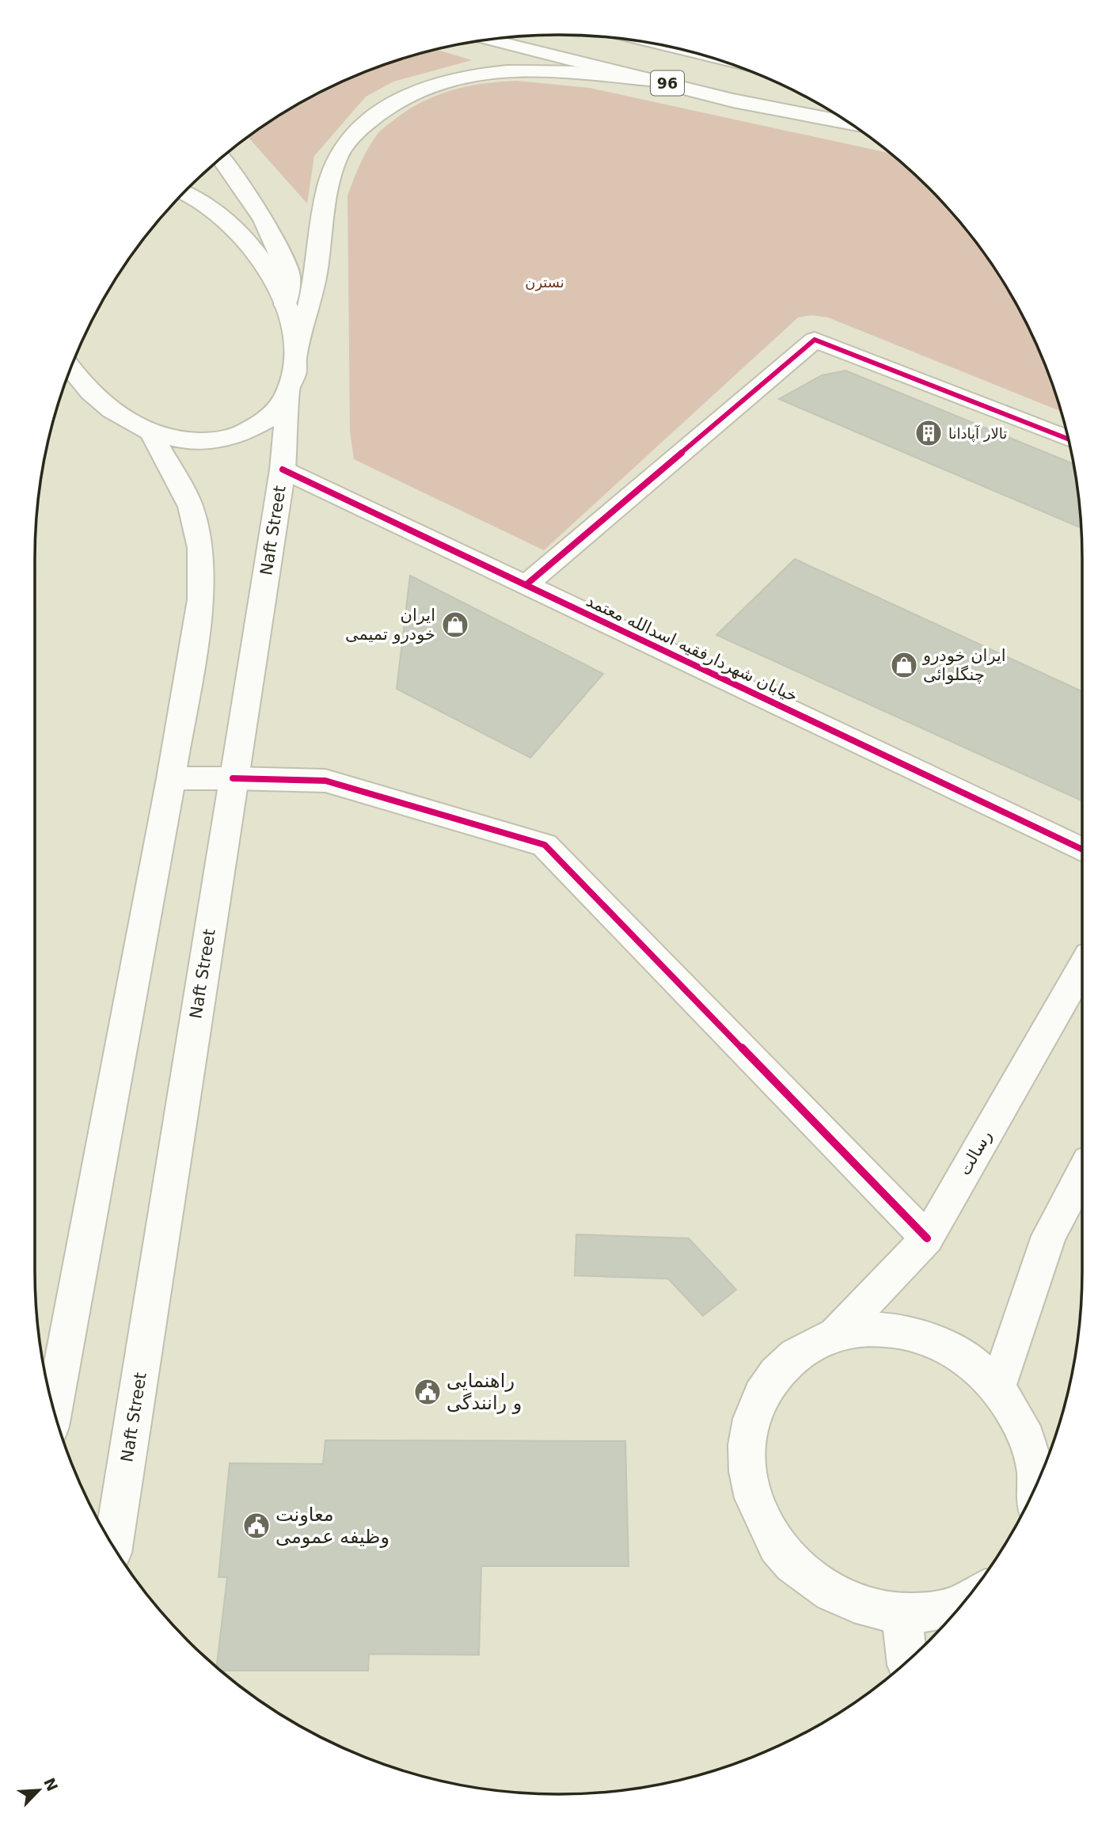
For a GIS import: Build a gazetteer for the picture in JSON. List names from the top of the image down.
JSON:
{
  "streets": {
    "main road": [
      "96",
      "Naft Street",
      "خیابان شهردارفقیه اسدالله معتمد",
      "رسالت"
    ]
  },
  "crossings": [
    ["Naft Street", "خیابان شهردارفقیه اسدالله معتمد"]
  ],
  "parks": ["نسترن"],
  "places": {
    "building": ["تالار آپادانا"],
    "shop": ["ایران خودرو تمیمی", "ایران خودرو چنگلوائی"],
    "public building": ["راهنمایی و رانندگی", "معاونت وظیفه عمومی"]
  },
  "north": "top right"
}
